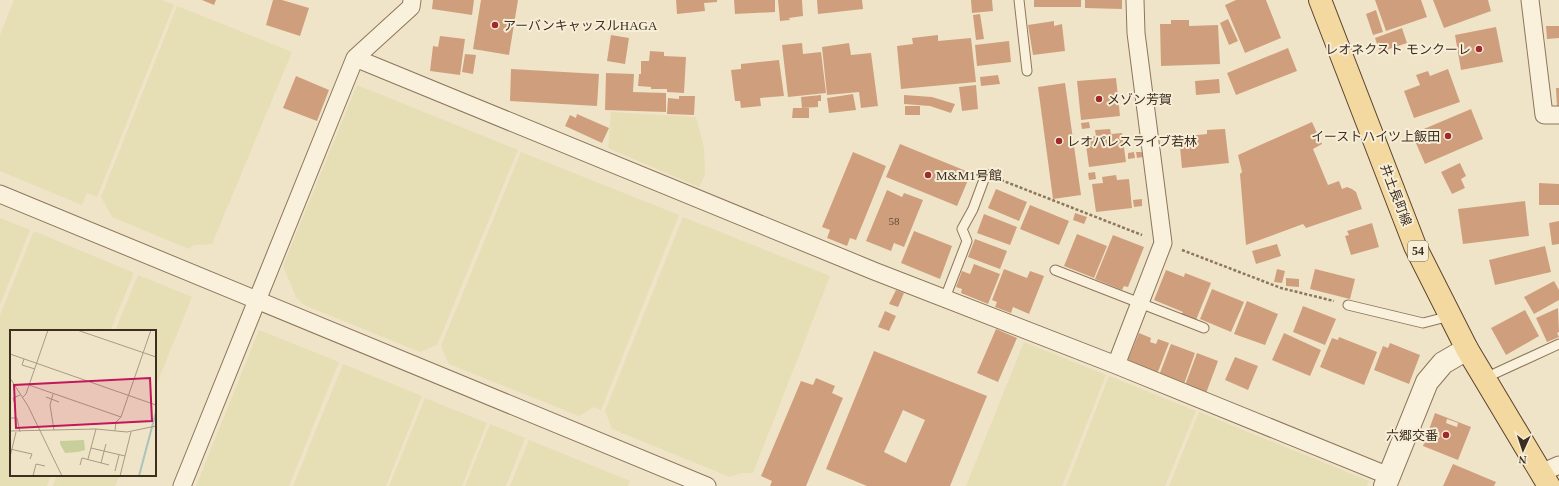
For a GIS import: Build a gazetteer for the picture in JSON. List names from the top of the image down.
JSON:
{
  "streets": {
    "main road": ["井土長町線", "54"]
  },
  "places": [
    "アーバンキャッスルHAGA",
    "レオネクスト モンクーレ",
    "メゾン芳賀",
    "イーストハイツ上飯田",
    "レオパレスライブ若林",
    "M&M1号館",
    "六郷交番"
  ],
  "house_numbers": ["58"],
  "north": "bottom"
}
